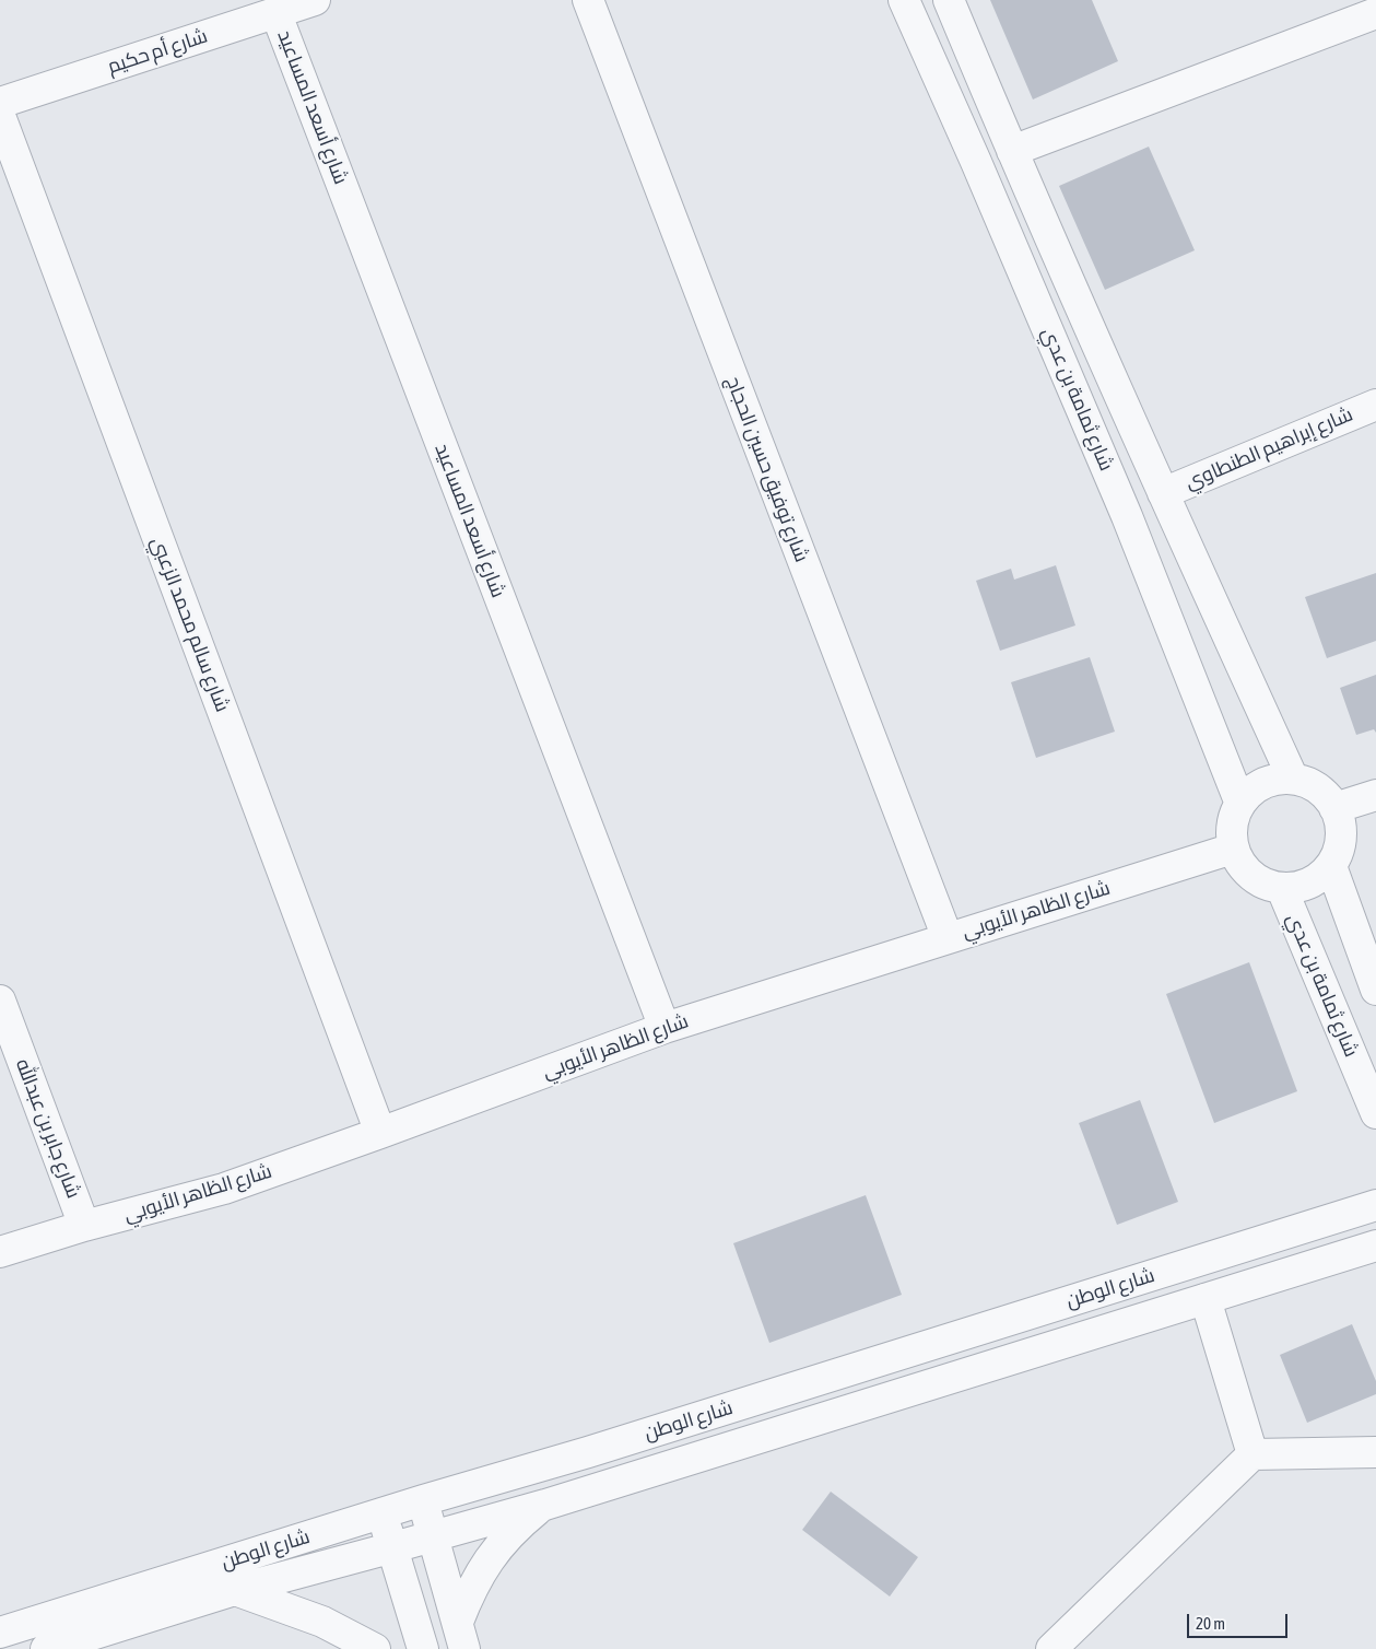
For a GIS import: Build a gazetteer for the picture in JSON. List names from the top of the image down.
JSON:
{
  "streets": {
    "street": [
      "شارع أم حكيم",
      "شارع أسعد المساعيد",
      "شارع ثمامة بن عدي",
      "شارع إبراهيم الطنطاوي",
      "شارع توفيق حسين الحجاج",
      "شارع سالم محمد الزعبي",
      "شارع الظاهر الأيوبي",
      "شارع جابر بن عبدالله",
      "شارع الوطن"
    ]
  },
  "crossings": [
    ["شارع أم حكيم", "شارع أسعد المساعيد"],
    ["شارع أسعد المساعيد", "شارع الظاهر الأيوبي"],
    ["شارع ثمامة بن عدي", "شارع إبراهيم الطنطاوي"],
    ["شارع ثمامة بن عدي", "شارع الظاهر الأيوبي"],
    ["شارع توفيق حسين الحجاج", "شارع الظاهر الأيوبي"],
    ["شارع سالم محمد الزعبي", "شارع الظاهر الأيوبي"],
    ["شارع الظاهر الأيوبي", "شارع جابر بن عبدالله"]
  ],
  "scale_bar": "20 m"
}
